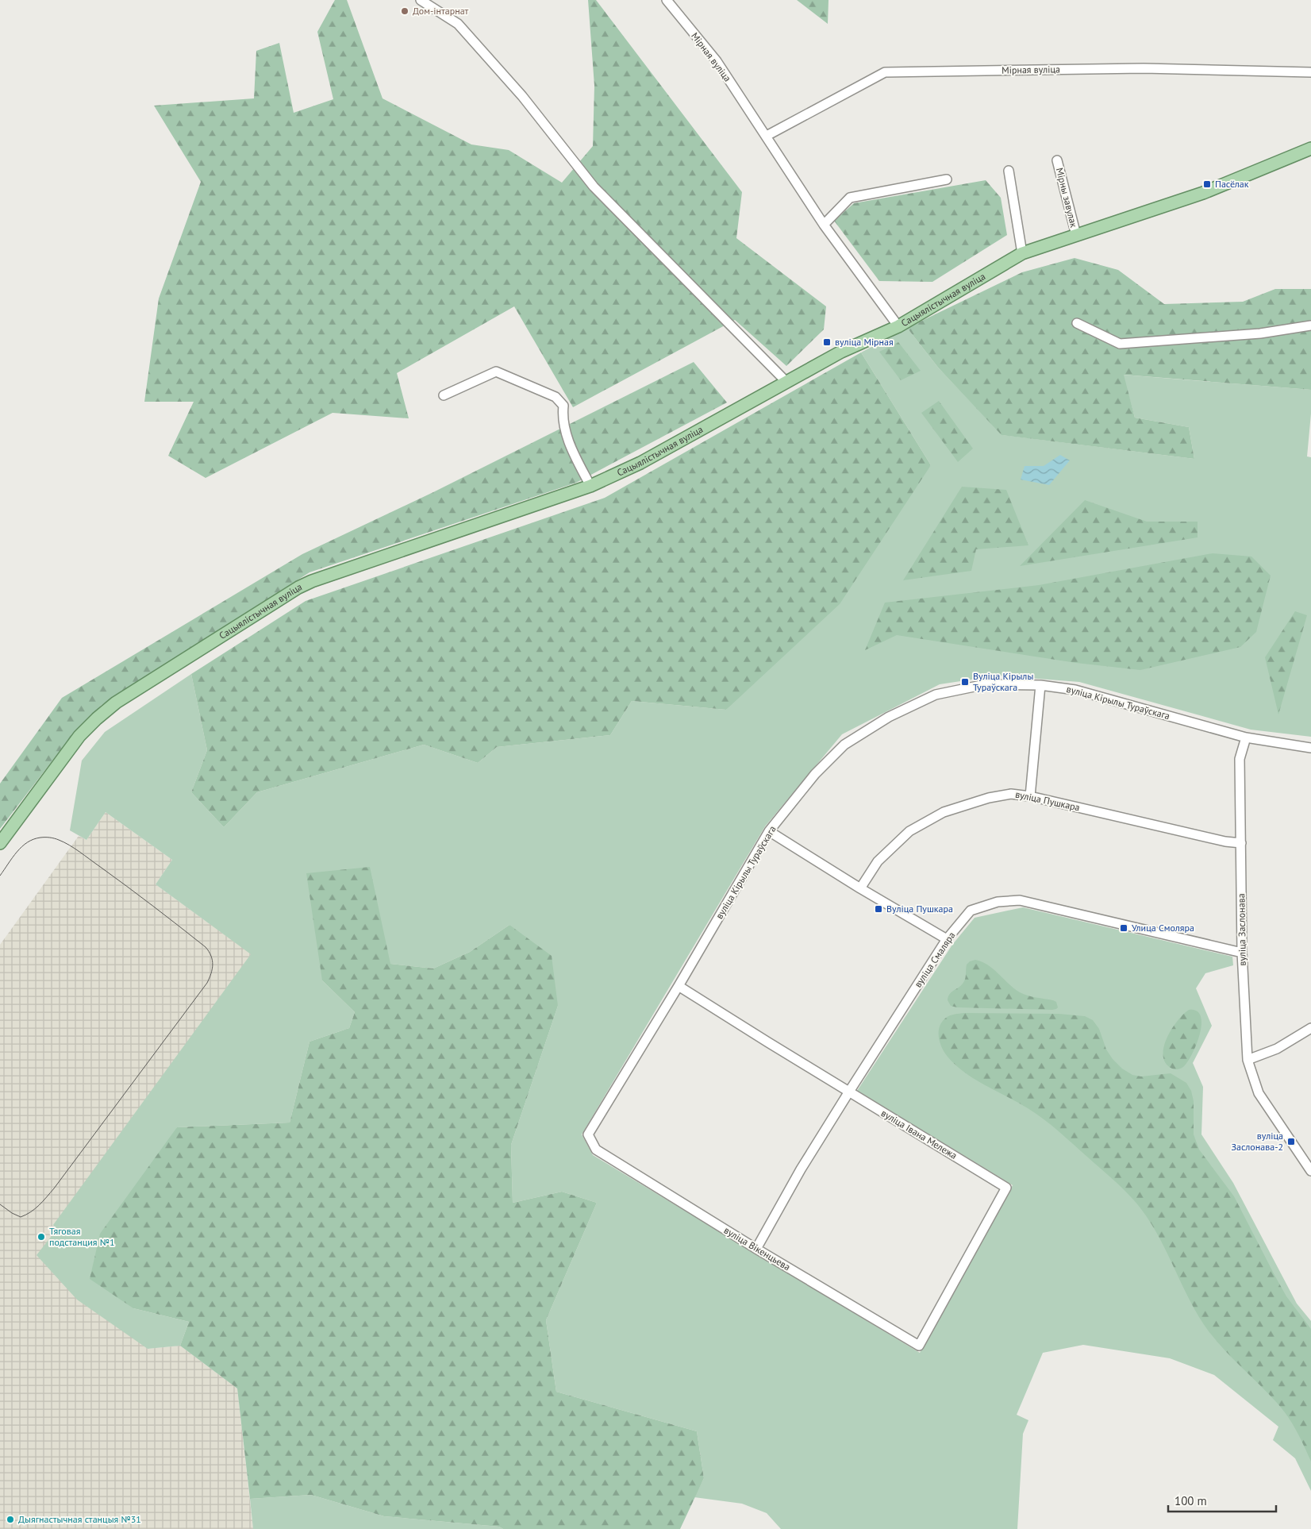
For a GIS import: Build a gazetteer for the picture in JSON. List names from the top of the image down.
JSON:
{
  "streets": {
    "main road": ["Сацыялістычная вуліца"],
    "street": [
      "Мірная вуліца",
      "Мірны завулак",
      "вуліца Кірылы Тураўскага",
      "вуліца Пушкара",
      "вуліца Заслонава",
      "вуліца Смаляра",
      "вуліца Івана Мележа",
      "вуліца Вікенцьева"
    ]
  },
  "crossings": [
    ["Мірная вуліца", "Сацыялістычная вуліца"],
    ["Мірны завулак", "Сацыялістычная вуліца"],
    ["вуліца Кірылы Тураўскага", "вуліца Заслонава"],
    ["вуліца Кірылы Тураўскага", "вуліца Івана Мележа"],
    ["вуліца Кірылы Тураўскага", "вуліца Вікенцьева"],
    ["вуліца Пушкара", "вуліца Заслонава"],
    ["вуліца Заслонава", "вуліца Смаляра"],
    ["вуліца Смаляра", "вуліца Івана Мележа"],
    ["вуліца Смаляра", "вуліца Вікенцьева"],
    ["вуліца Івана Мележа", "вуліца Вікенцьева"]
  ],
  "places": {
    "other": ["Дом-інтарнат", "Тяговая подстанция №1", "Дыягнастычная станцыя №31"],
    "transit": [
      "Пасёлак",
      "вуліца Мірная",
      "Вуліца Кірылы Тураўскага",
      "Вуліца Пушкара",
      "Улица Смоляра",
      "вуліца Заслонава-2"
    ]
  },
  "scale_bar": "100 m"
}
